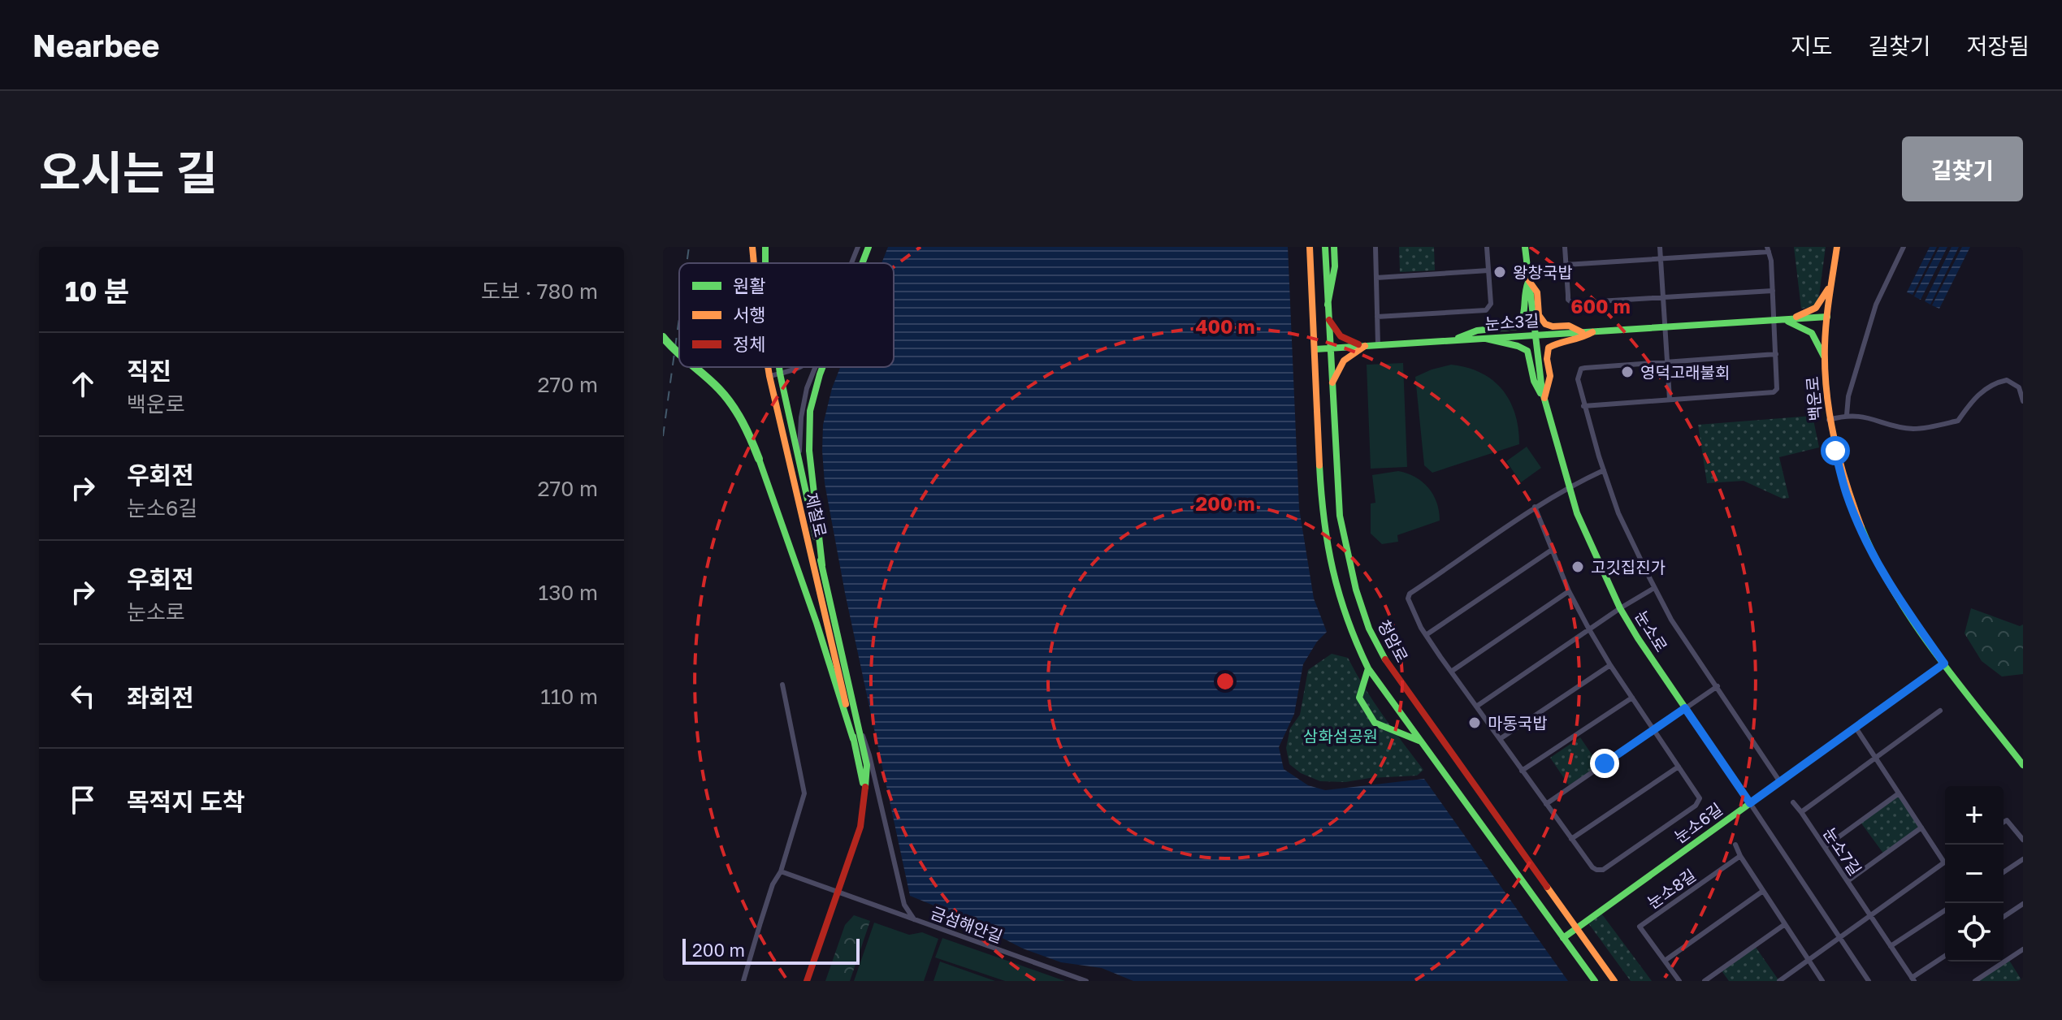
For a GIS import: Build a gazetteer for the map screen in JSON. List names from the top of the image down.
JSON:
{
  "streets": {
    "main road": [
      "눈소3길",
      "백운로",
      "제철로",
      "눈소로",
      "청암로",
      "눈소6길"
    ],
    "street": ["눈소7길", "눈소8길", "금섬해안길"]
  },
  "crossings": [
    ["눈소3길", "백운로"],
    ["눈소3길", "눈소로"],
    ["눈소3길", "청암로"],
    ["백운로", "눈소6길"],
    ["제철로", "금섬해안길"],
    ["눈소로", "눈소6길"],
    ["청암로", "눈소6길"]
  ],
  "parks": ["삼화섬공원"],
  "places": [
    "왕창국밥",
    "영덕고래불회",
    "고깃집진가",
    "마동국밥"
  ],
  "legend": ["원활", "서행", "정체"],
  "scale_bar": "200 m",
  "page": {
    "header": "Nearbee",
    "nav": ["지도", "길찾기", "저장됨"],
    "title": "오시는 길",
    "buttons": "길찾기",
    "heading": ["10 분", "도보 · 780 m"],
    "list": [
      ["직진", "백운로", "270 m"],
      ["우회전", "눈소6길", "270 m"],
      ["우회전", "눈소로", "130 m"],
      ["좌회전", "110 m"],
      "목적지 도착"
    ],
    "map_buttons": ["+", "−"],
    "scale": "200 m"
  },
  "rings": ["600 m", "400 m", "200 m"]
}
